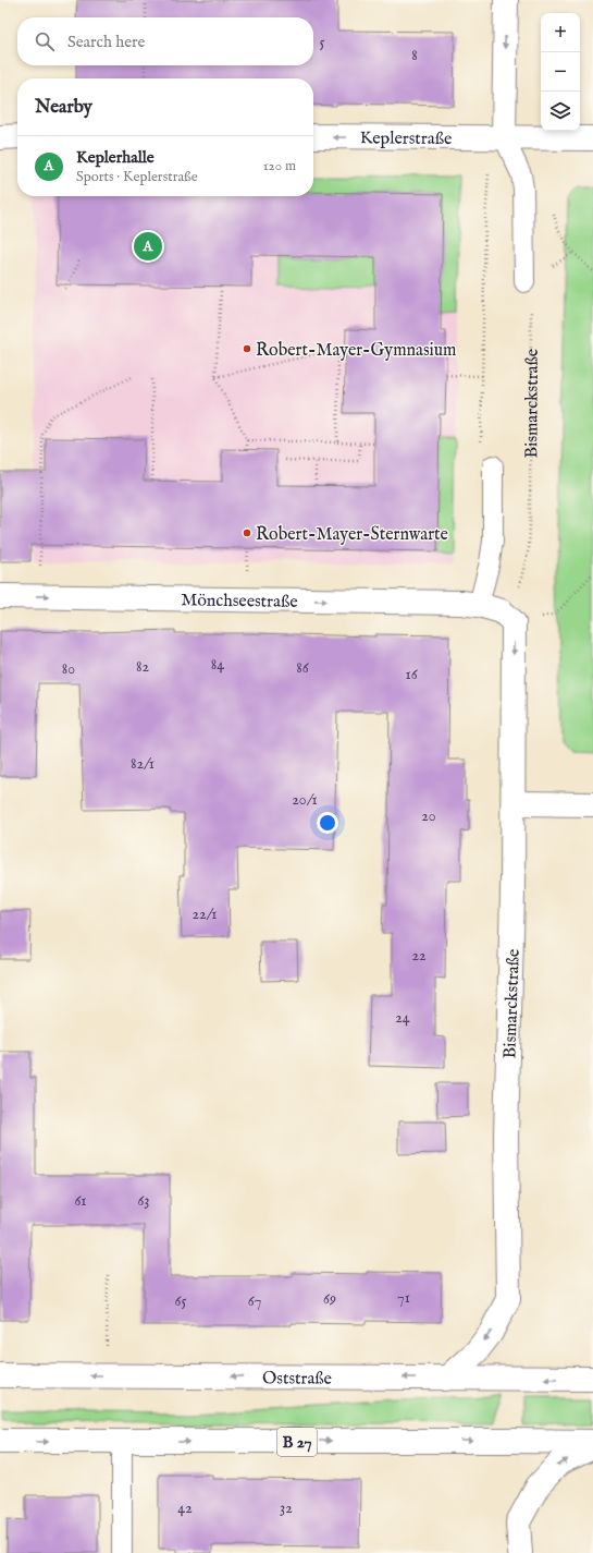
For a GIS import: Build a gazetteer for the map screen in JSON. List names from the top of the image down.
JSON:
{
  "streets": {
    "street": [
      "Keplerstraße",
      "Bismarckstraße",
      "Mönchseestraße",
      "Oststraße",
      "B 27"
    ]
  },
  "crossings": [
    ["Bismarckstraße", "Oststraße"]
  ],
  "one_way": ["Keplerstraße", "Bismarckstraße", "Mönchseestraße"],
  "places": ["Robert-Mayer-Gymnasium", "Robert-Mayer-Sternwarte"],
  "house_numbers": [
    "5",
    "8",
    "84",
    "82",
    "86",
    "80",
    "16",
    "82/1",
    "20/1",
    "20",
    "22/1",
    "22",
    "24",
    "61",
    "63",
    "71",
    "69",
    "65",
    "67",
    "42",
    "32"
  ],
  "page": {
    "map_buttons": ["+", "−"],
    "search": "Search here",
    "heading": "Nearby",
    "list": [
      {
        "mark": "A",
        "name": "Keplerhalle",
        "note": "Sports · Keplerstraße",
        "value": "120 m"
      }
    ],
    "pins": "A"
  }
}
